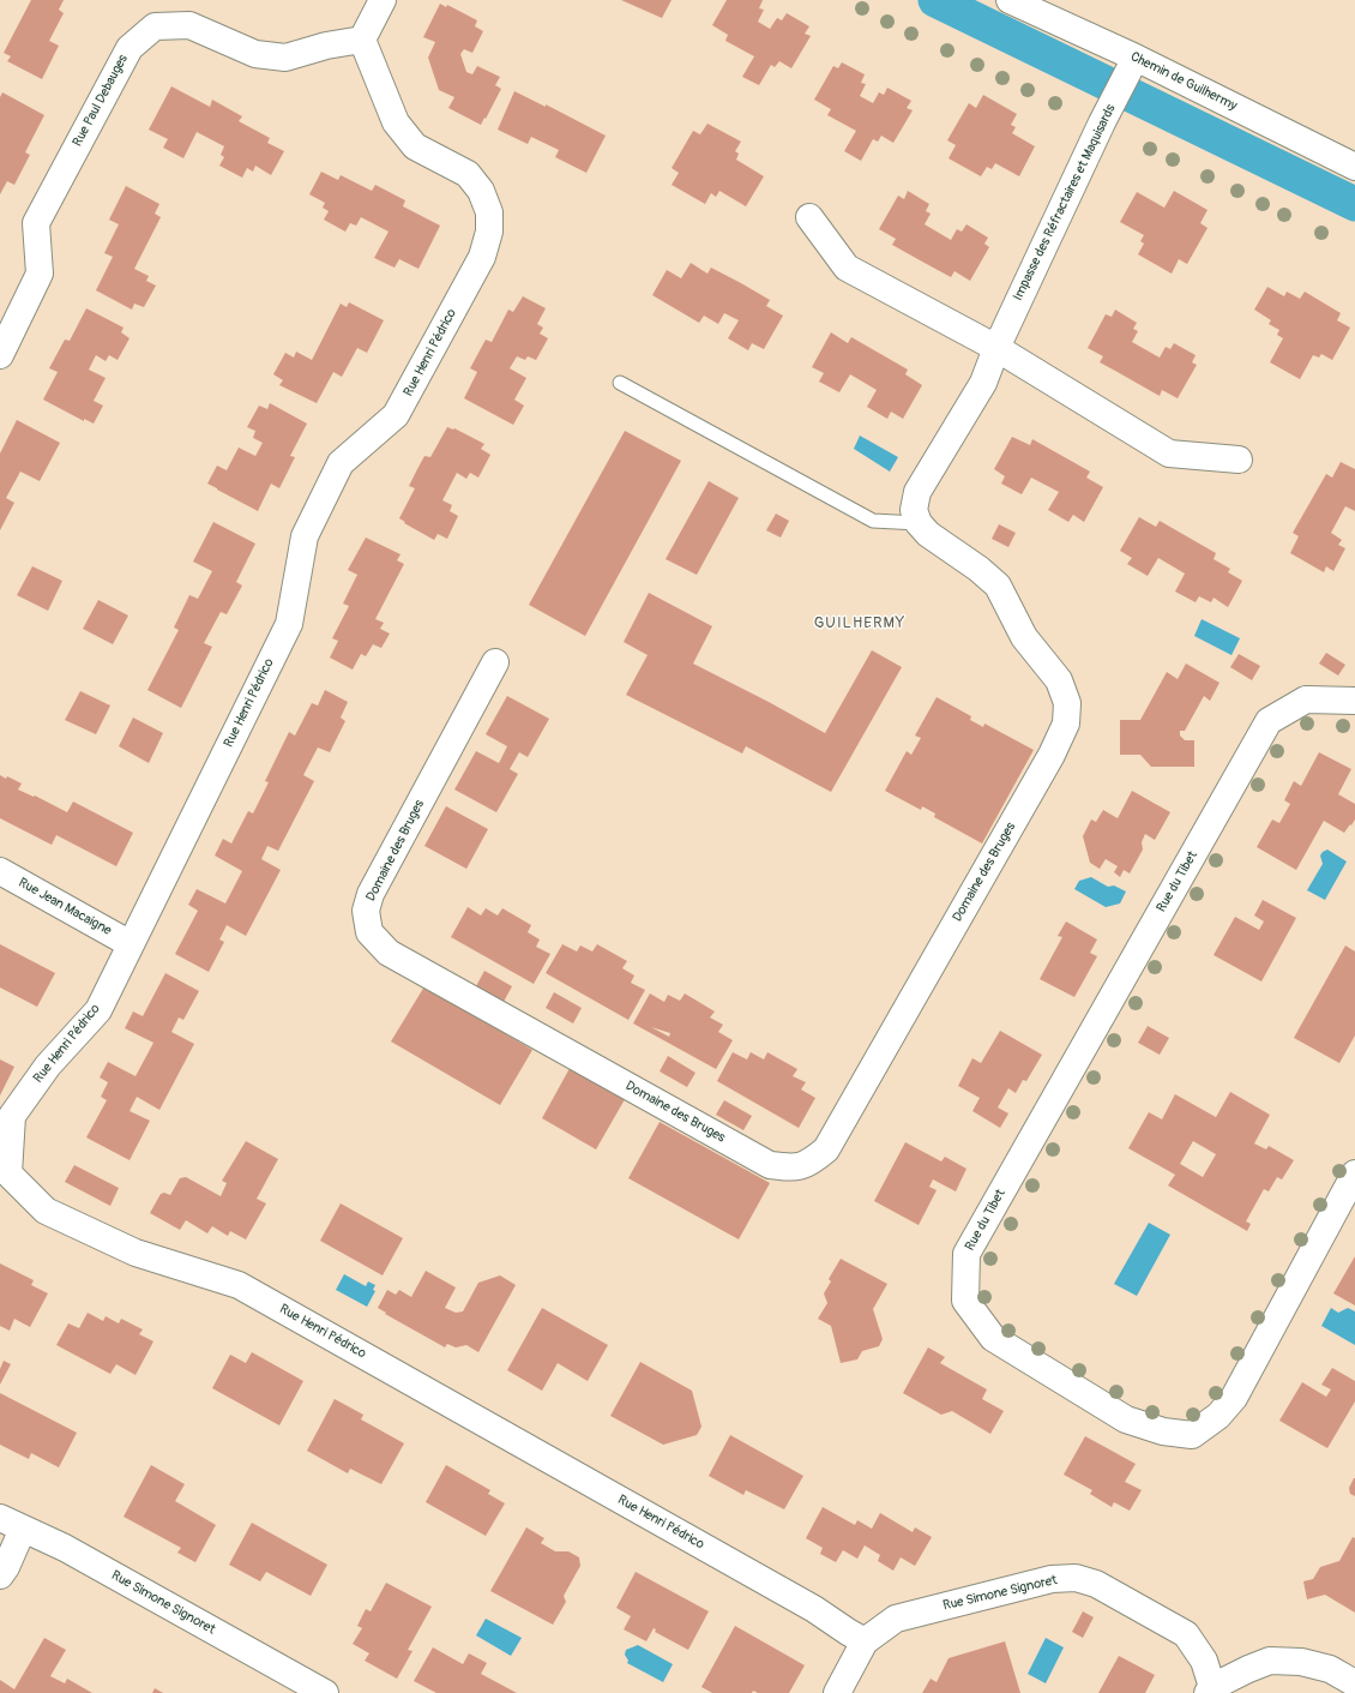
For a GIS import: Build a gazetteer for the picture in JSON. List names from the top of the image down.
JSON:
{
  "streets": {
    "street": [
      "Chemin de Guilhermy",
      "Rue Paul Debauges",
      "Impasse des Réfractaires et Maquisards",
      "Rue Henri Pédrico",
      "Domaine des Bruges",
      "Rue du Tibet",
      "Rue Jean Macaigne",
      "Rue Simone Signoret"
    ]
  },
  "crossings": [
    ["Chemin de Guilhermy", "Impasse des Réfractaires et Maquisards"],
    ["Rue Paul Debauges", "Rue Henri Pédrico"],
    ["Impasse des Réfractaires et Maquisards", "Domaine des Bruges"],
    ["Rue Henri Pédrico", "Rue Jean Macaigne"],
    ["Rue Henri Pédrico", "Rue Simone Signoret"]
  ],
  "districts": ["GUILHERMY"]
}
